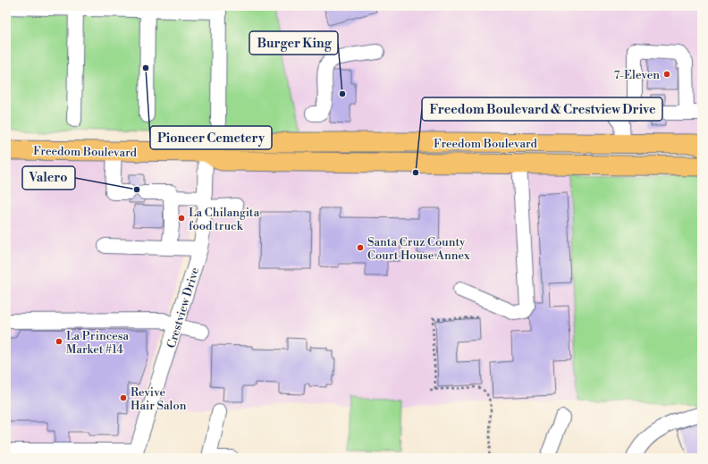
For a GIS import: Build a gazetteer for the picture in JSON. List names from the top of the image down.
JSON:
{
  "streets": {
    "main road": ["Freedom Boulevard"],
    "street": ["Crestview Drive"]
  },
  "crossings": [
    ["Freedom Boulevard", "Crestview Drive"]
  ],
  "places": [
    "Pioneer Cemetery",
    "7-Eleven",
    "Burger King",
    "Freedom Boulevard & Crestview Drive",
    "Valero",
    "La Chilangita food truck",
    "Santa Cruz County Court House Annex",
    "La Princesa Market #14",
    "Revive Hair Salon"
  ]
}
